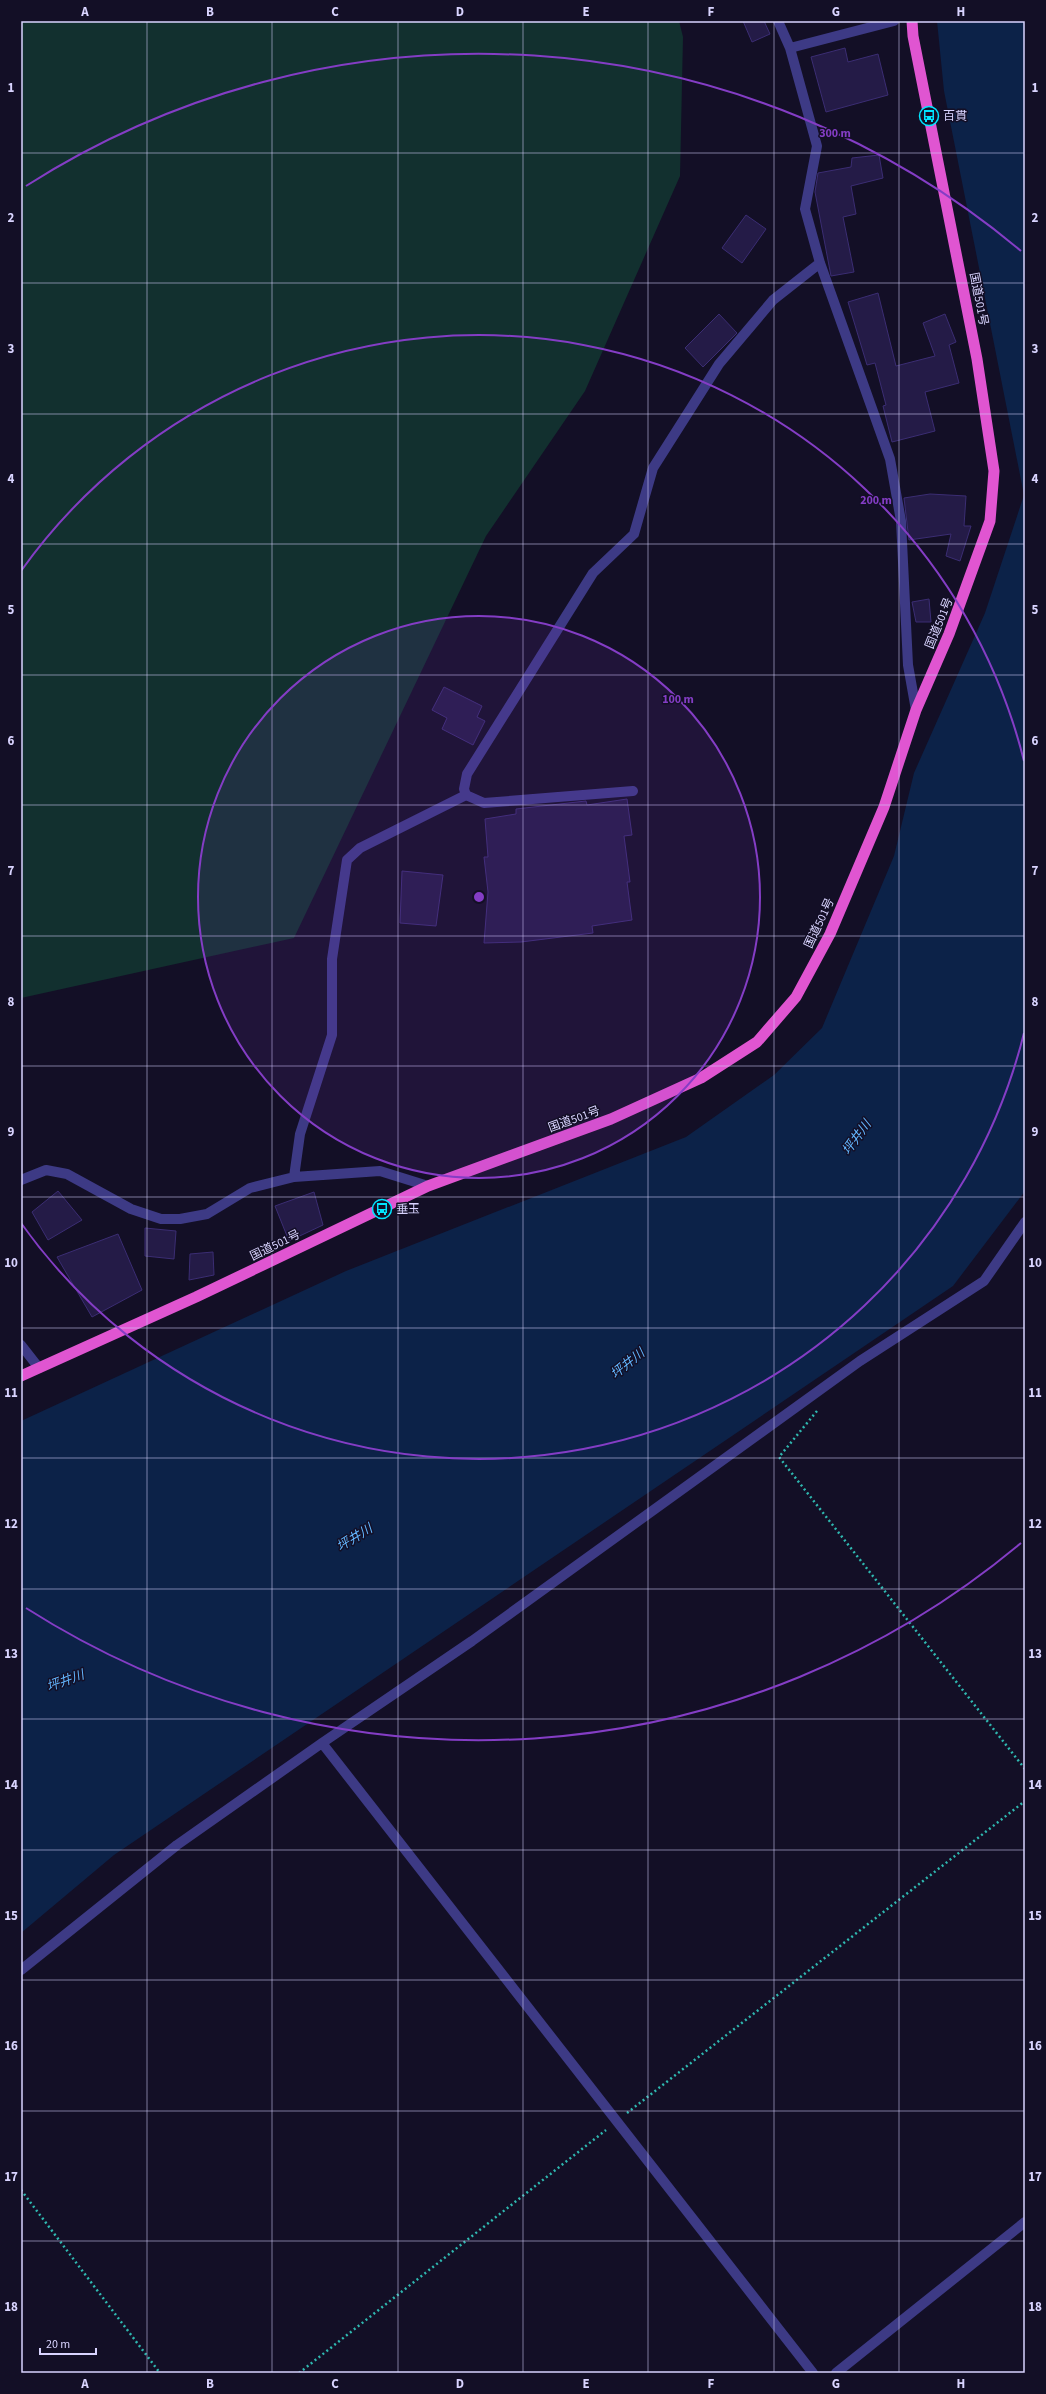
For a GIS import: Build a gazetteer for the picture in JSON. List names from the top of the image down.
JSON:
{
  "streets": {
    "highway": ["国道501号"]
  },
  "water": ["坪井川"],
  "places": {
    "bus stop": ["百貫", "垂玉"]
  },
  "scale_bar": "20 m",
  "grid": {
    "columns": [
      "A",
      "B",
      "C",
      "D",
      "E",
      "F",
      "G",
      "H"
    ],
    "rows": [
      "1",
      "2",
      "3",
      "4",
      "5",
      "6",
      "7",
      "8",
      "9",
      "10",
      "11",
      "12",
      "13",
      "14",
      "15",
      "16",
      "17",
      "18"
    ]
  },
  "rings": ["300 m", "200 m", "100 m"]
}
